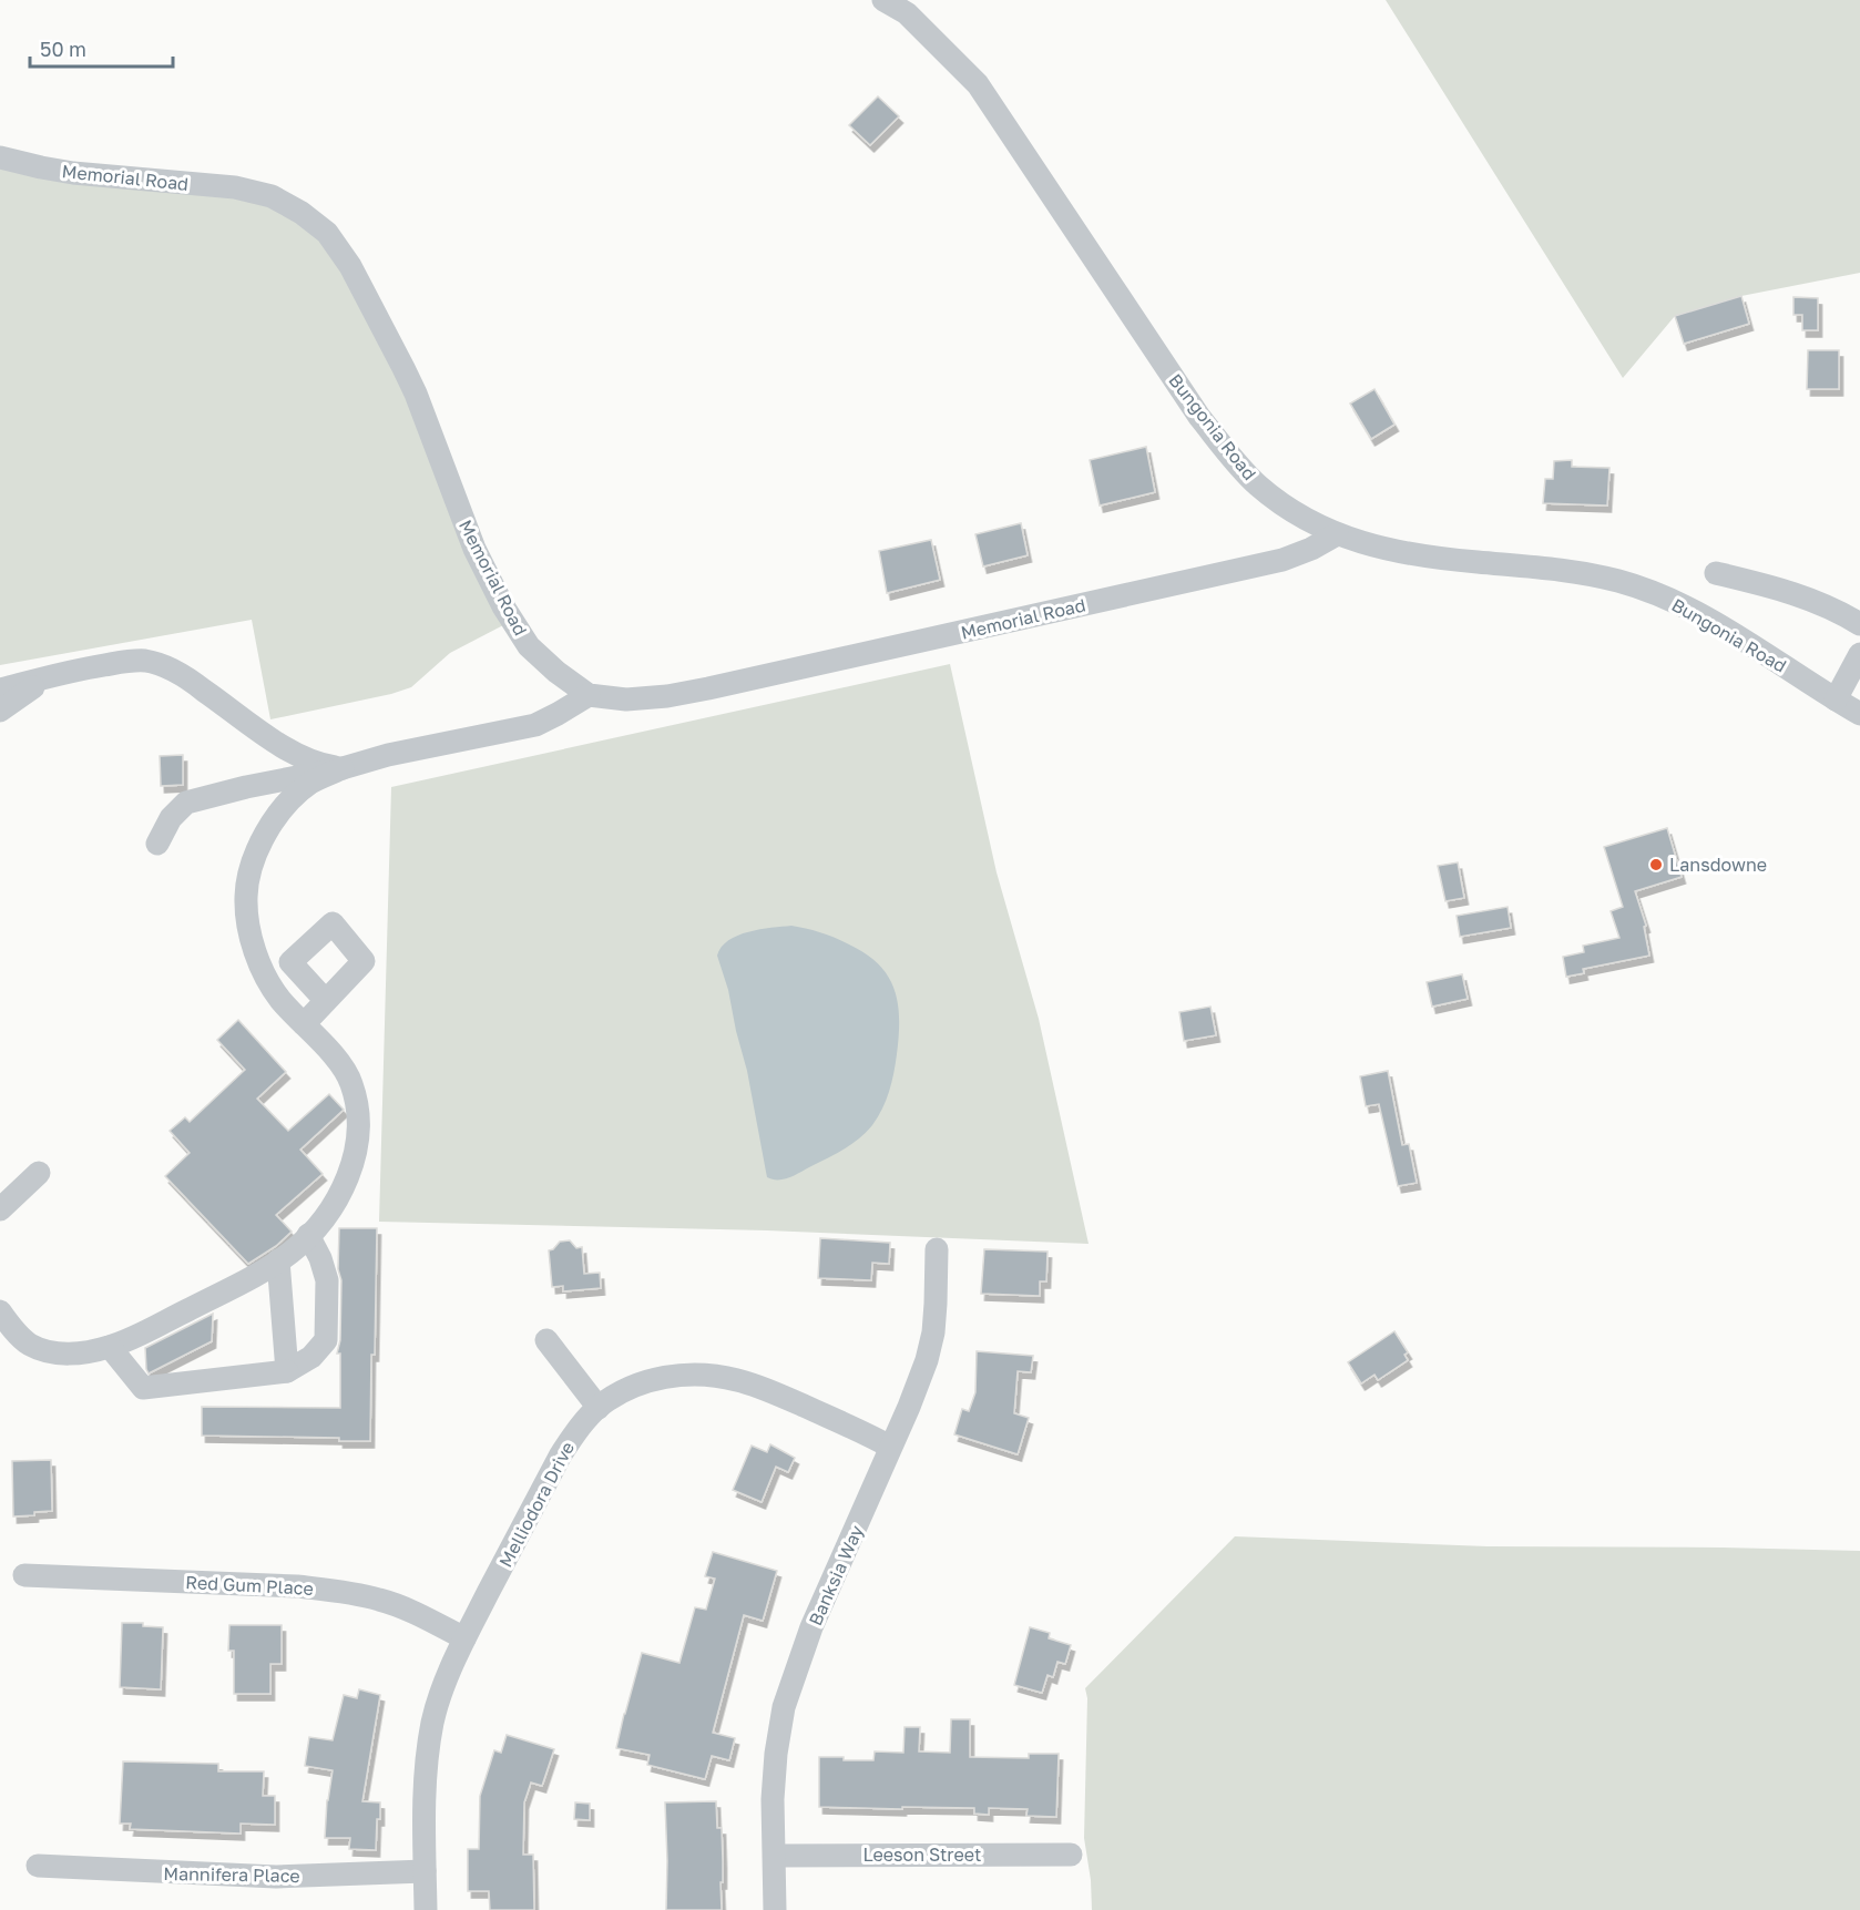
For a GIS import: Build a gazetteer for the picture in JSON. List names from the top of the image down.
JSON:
{
  "streets": {
    "street": [
      "Memorial Road",
      "Bungonia Road",
      "Melliodora Drive",
      "Banksia Way",
      "Red Gum Place",
      "Leeson Street",
      "Mannifera Place"
    ]
  },
  "crossings": [
    ["Memorial Road", "Bungonia Road"],
    ["Melliodora Drive", "Banksia Way"],
    ["Melliodora Drive", "Red Gum Place"],
    ["Melliodora Drive", "Mannifera Place"],
    ["Banksia Way", "Leeson Street"]
  ],
  "places": ["Lansdowne"],
  "scale_bar": "50 m"
}
